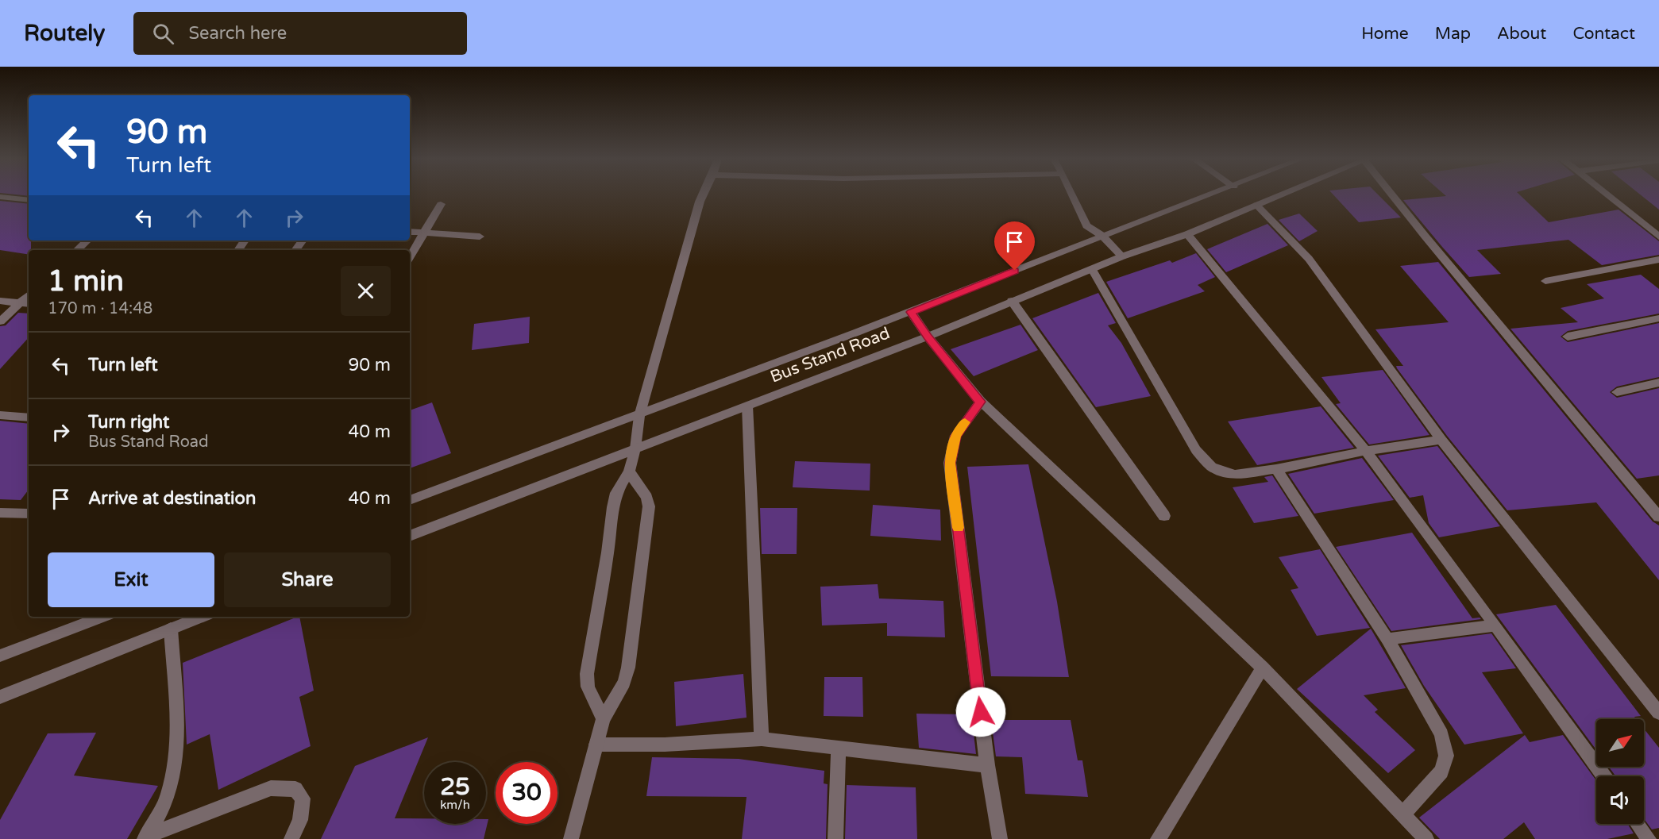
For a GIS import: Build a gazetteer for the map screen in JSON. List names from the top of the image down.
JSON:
{
  "streets": {
    "street": ["Bus Stand Road"]
  },
  "north": "top right",
  "page": {
    "header": "Routely",
    "search": "Search here",
    "nav": [
      "Home",
      "Map",
      "About",
      "Contact"
    ],
    "turn": ["90 m", "Turn left"],
    "heading": ["1 min", "170 m · 14:48"],
    "list": [
      {
        "name": "Turn left",
        "value": "90 m"
      },
      {
        "name": "Turn right",
        "note": "Bus Stand Road",
        "value": "40 m"
      },
      {
        "name": "Arrive at destination",
        "value": "40 m"
      }
    ],
    "buttons": ["Exit", "Share"],
    "speed": "25 km/h",
    "limit": "30"
  }
}
